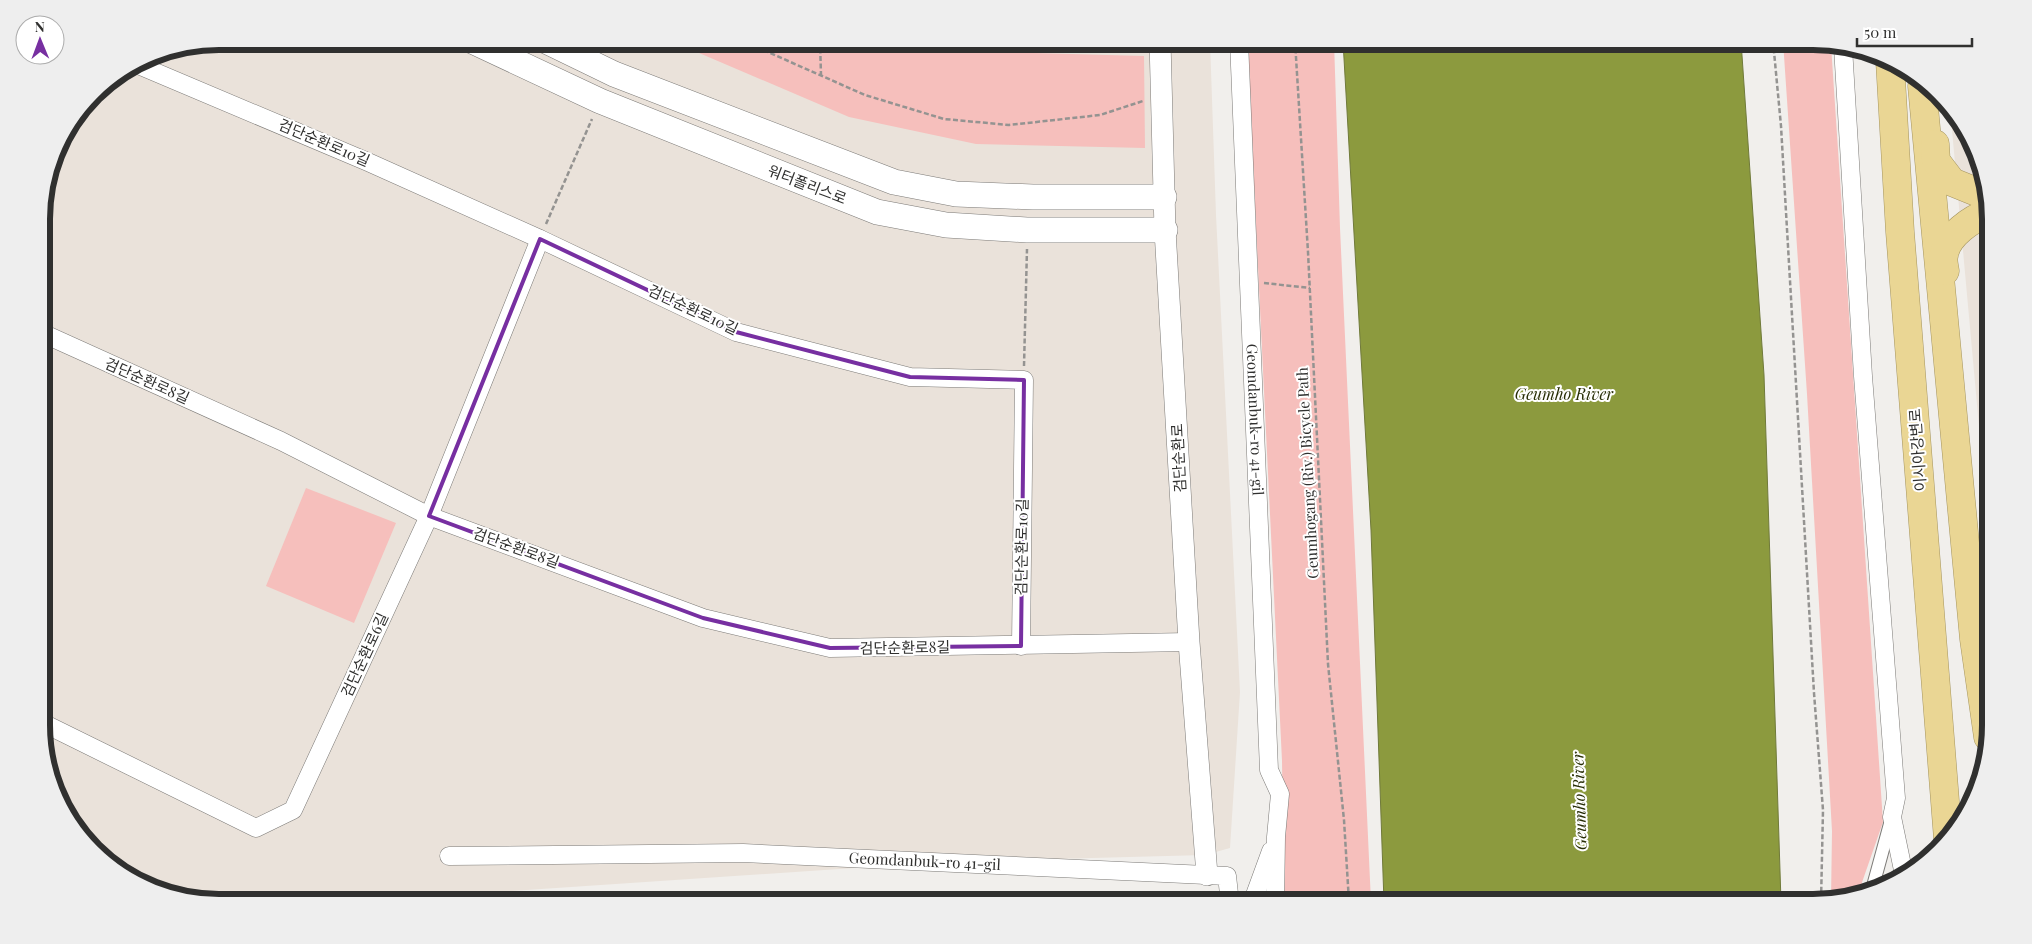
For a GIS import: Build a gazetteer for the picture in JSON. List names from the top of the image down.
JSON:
{
  "streets": {
    "highway": ["이시아강변로"],
    "main road": ["워터폴리스로"],
    "street": [
      "검단순환로10길",
      "검단순환로8길",
      "Geomdanbuk-ro 41-gil",
      "검단순환로",
      "검단순환로6길"
    ],
    "path": ["Geumhogang (Riv.) Bicycle Path"]
  },
  "crossings": [
    ["검단순환로10길", "검단순환로8길"],
    ["검단순환로10길", "검단순환로6길"],
    ["워터폴리스로", "검단순환로"],
    ["검단순환로8길", "검단순환로"],
    ["검단순환로8길", "검단순환로6길"],
    ["Geomdanbuk-ro 41-gil", "검단순환로"]
  ],
  "water": ["Geumho River"],
  "scale_bar": "50 m",
  "north": "top"
}
